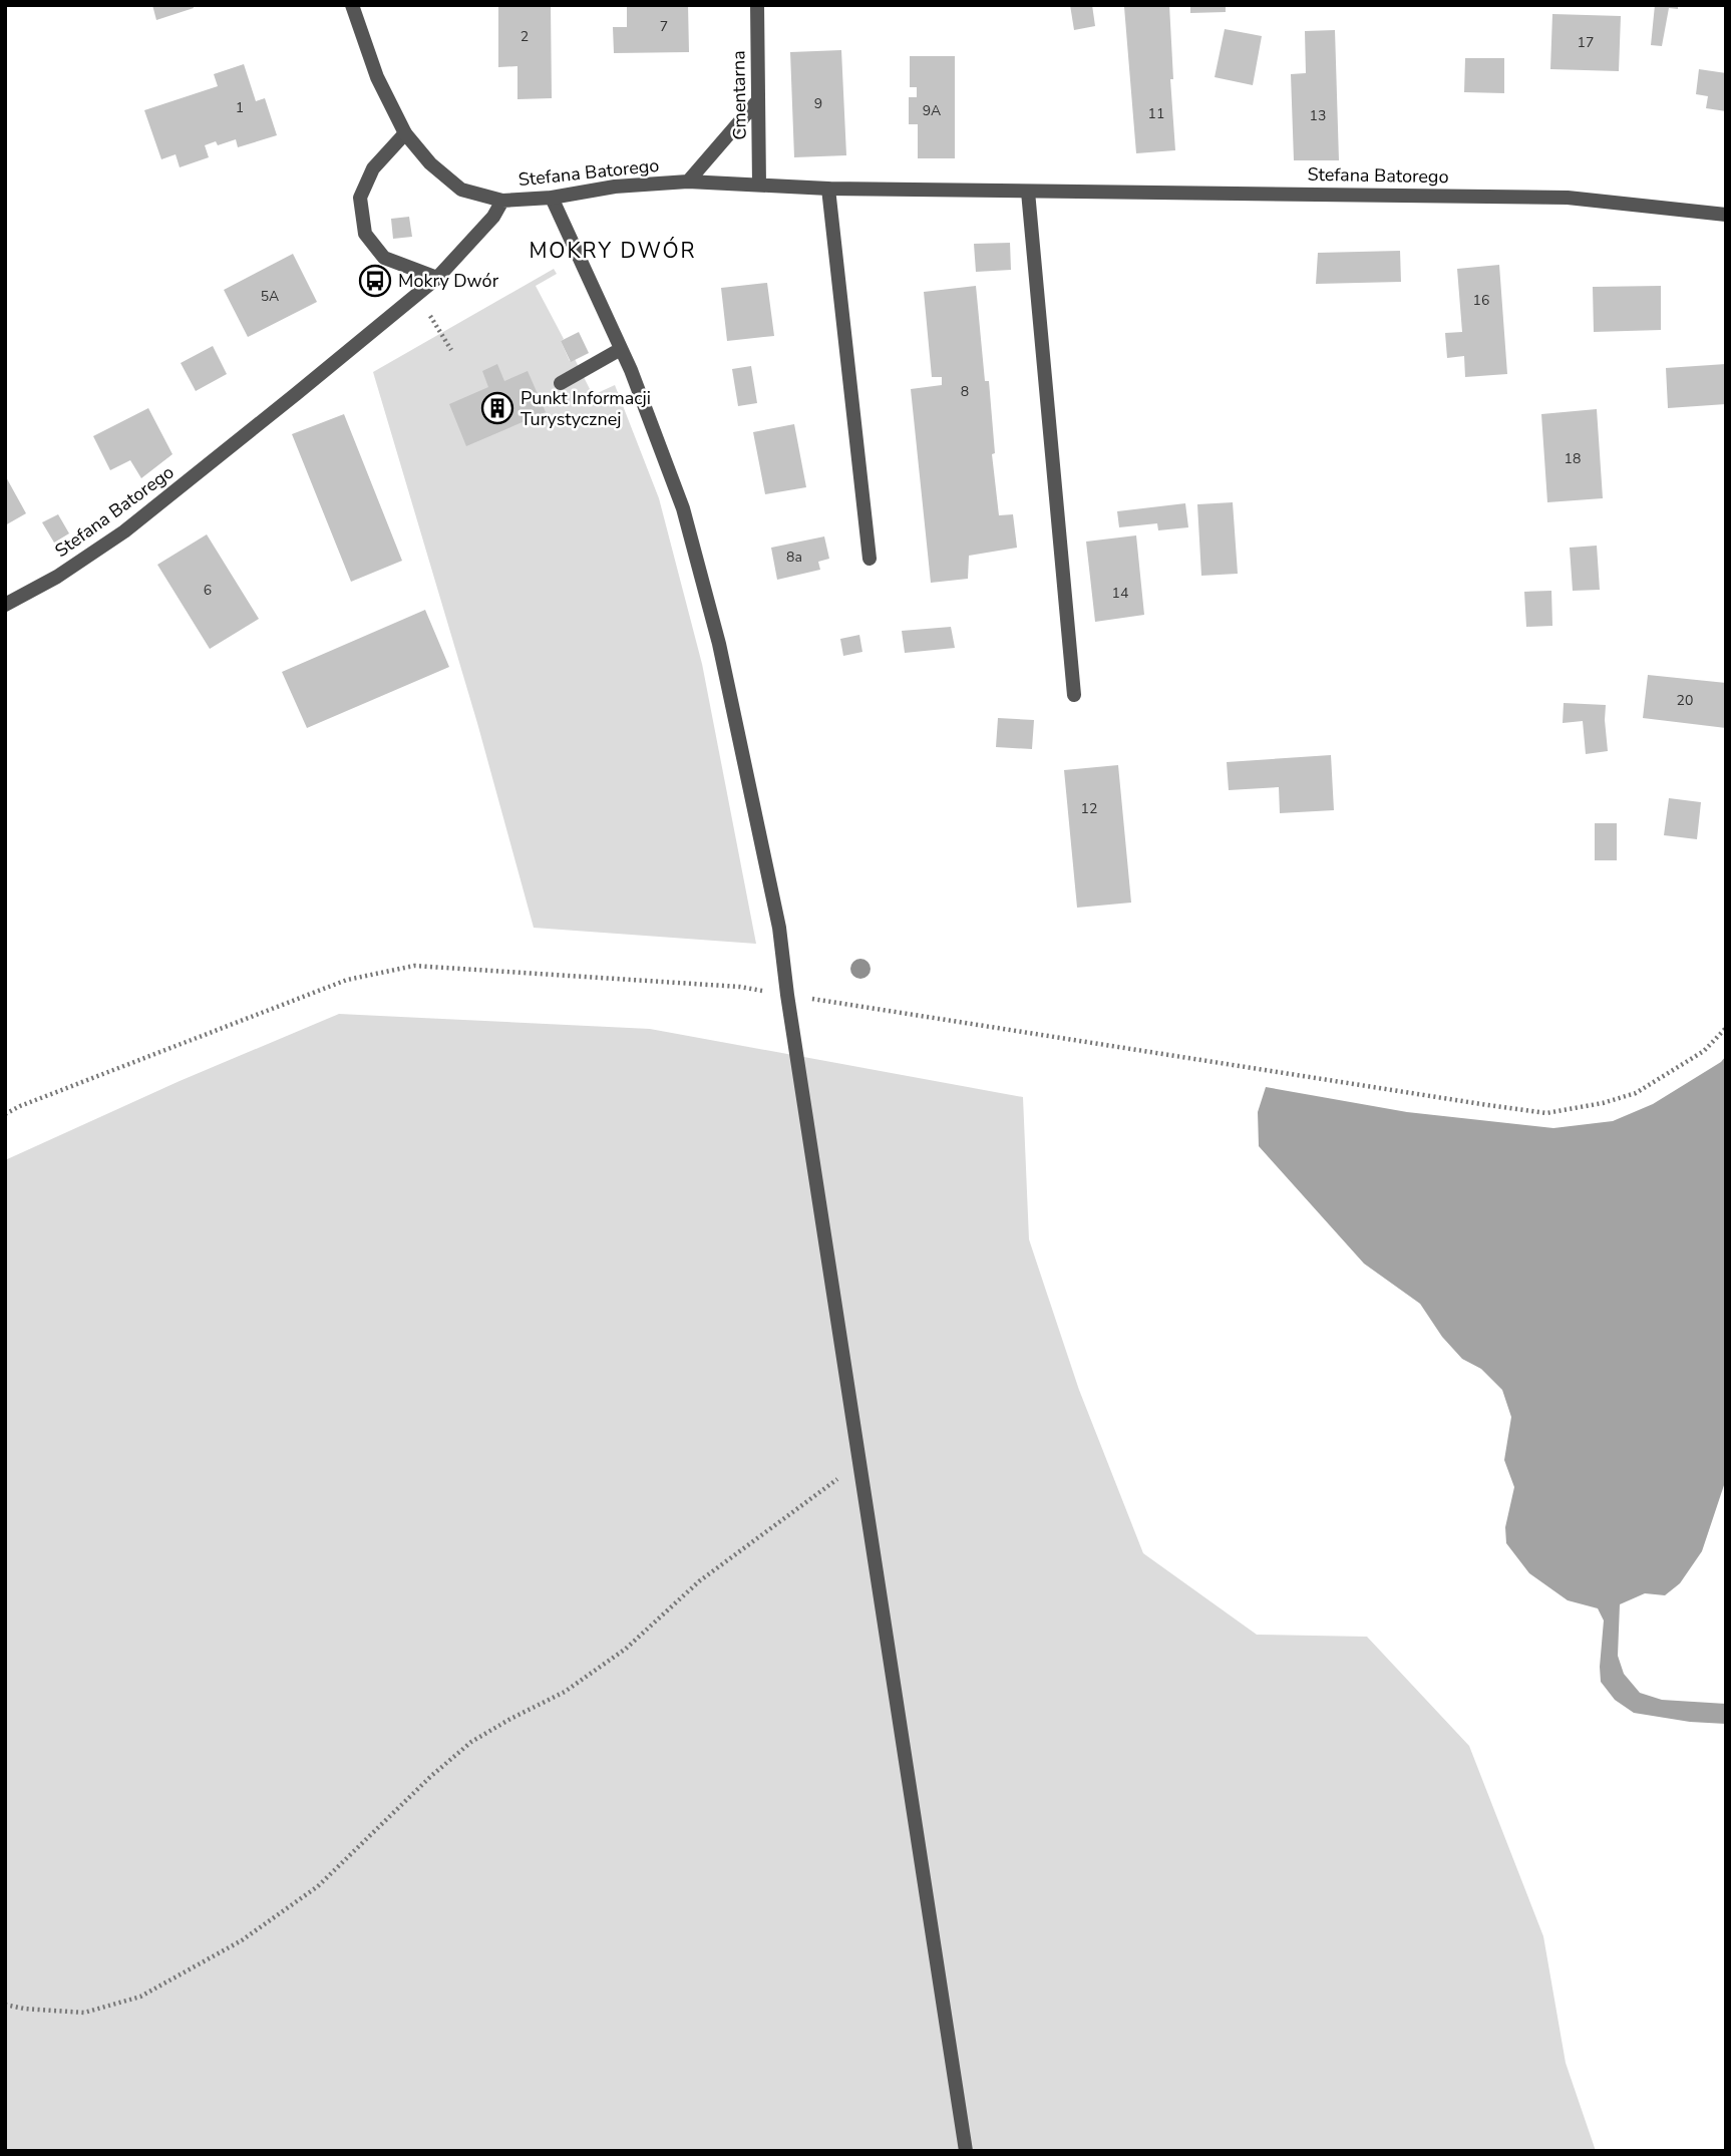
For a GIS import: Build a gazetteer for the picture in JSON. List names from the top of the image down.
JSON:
{
  "streets": {
    "street": ["Cmentarna", "Stefana Batorego"]
  },
  "crossings": [
    ["Cmentarna", "Stefana Batorego"]
  ],
  "districts": ["MOKRY DWÓR"],
  "places": {
    "bus stop": ["Mokry Dwór"],
    "building": ["Punkt Informacji Turystycznej"]
  },
  "house_numbers": [
    "7",
    "2",
    "17",
    "9",
    "1",
    "9A",
    "11",
    "13",
    "5A",
    "16",
    "8",
    "18",
    "8a",
    "6",
    "14",
    "20",
    "12"
  ]
}
